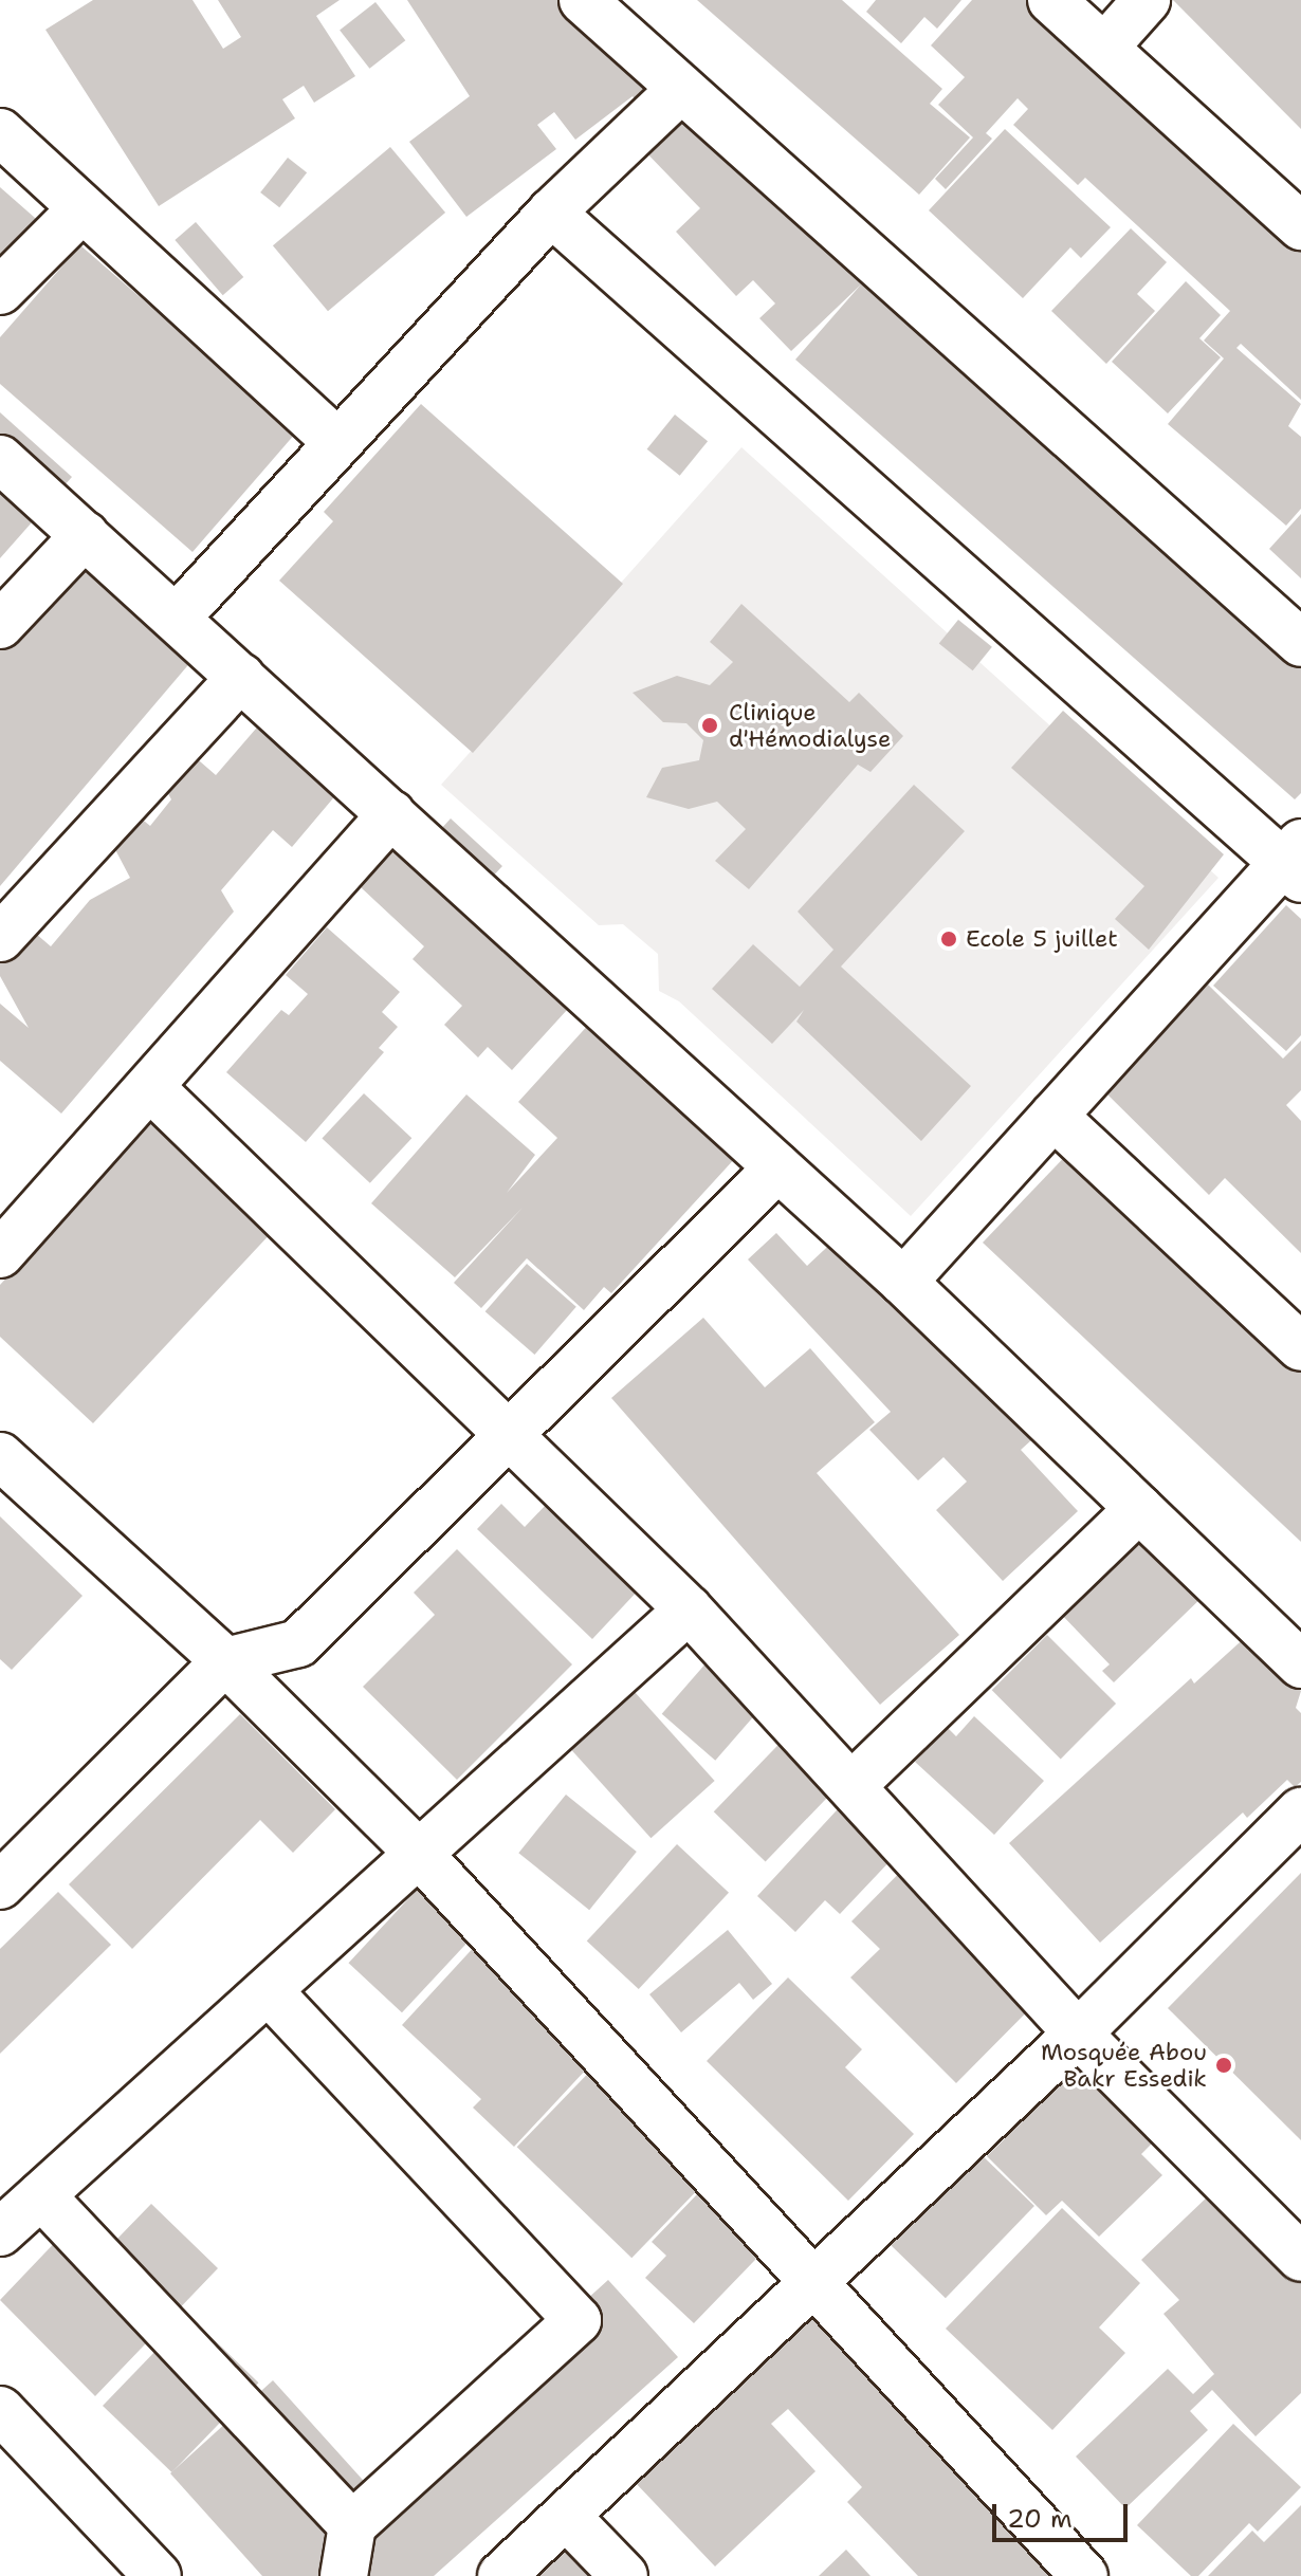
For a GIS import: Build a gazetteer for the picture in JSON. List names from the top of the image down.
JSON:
{
  "places": ["Clinique d'Hémodialyse", "Ecole 5 juillet", "Mosquée Abou Bakr Essedik"],
  "scale_bar": "20 m"
}
